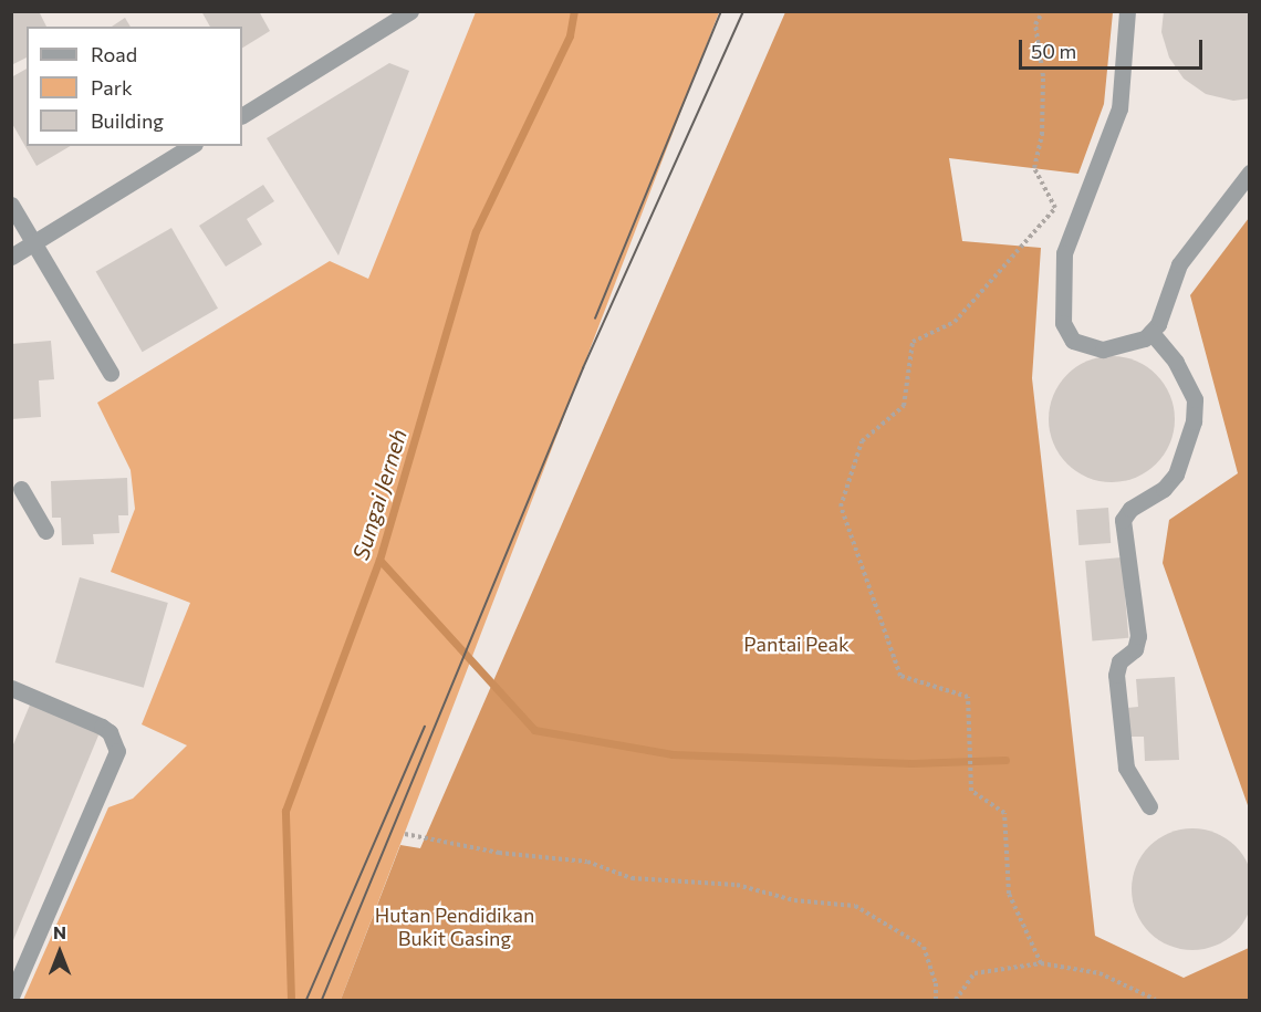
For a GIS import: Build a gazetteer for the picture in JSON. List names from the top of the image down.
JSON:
{
  "water": ["Sungai Jerneh"],
  "parks": ["Pantai Peak", "Hutan Pendidikan Bukit Gasing"],
  "legend": ["Road", "Park", "Building"],
  "scale_bar": "50 m",
  "north": "top"
}
